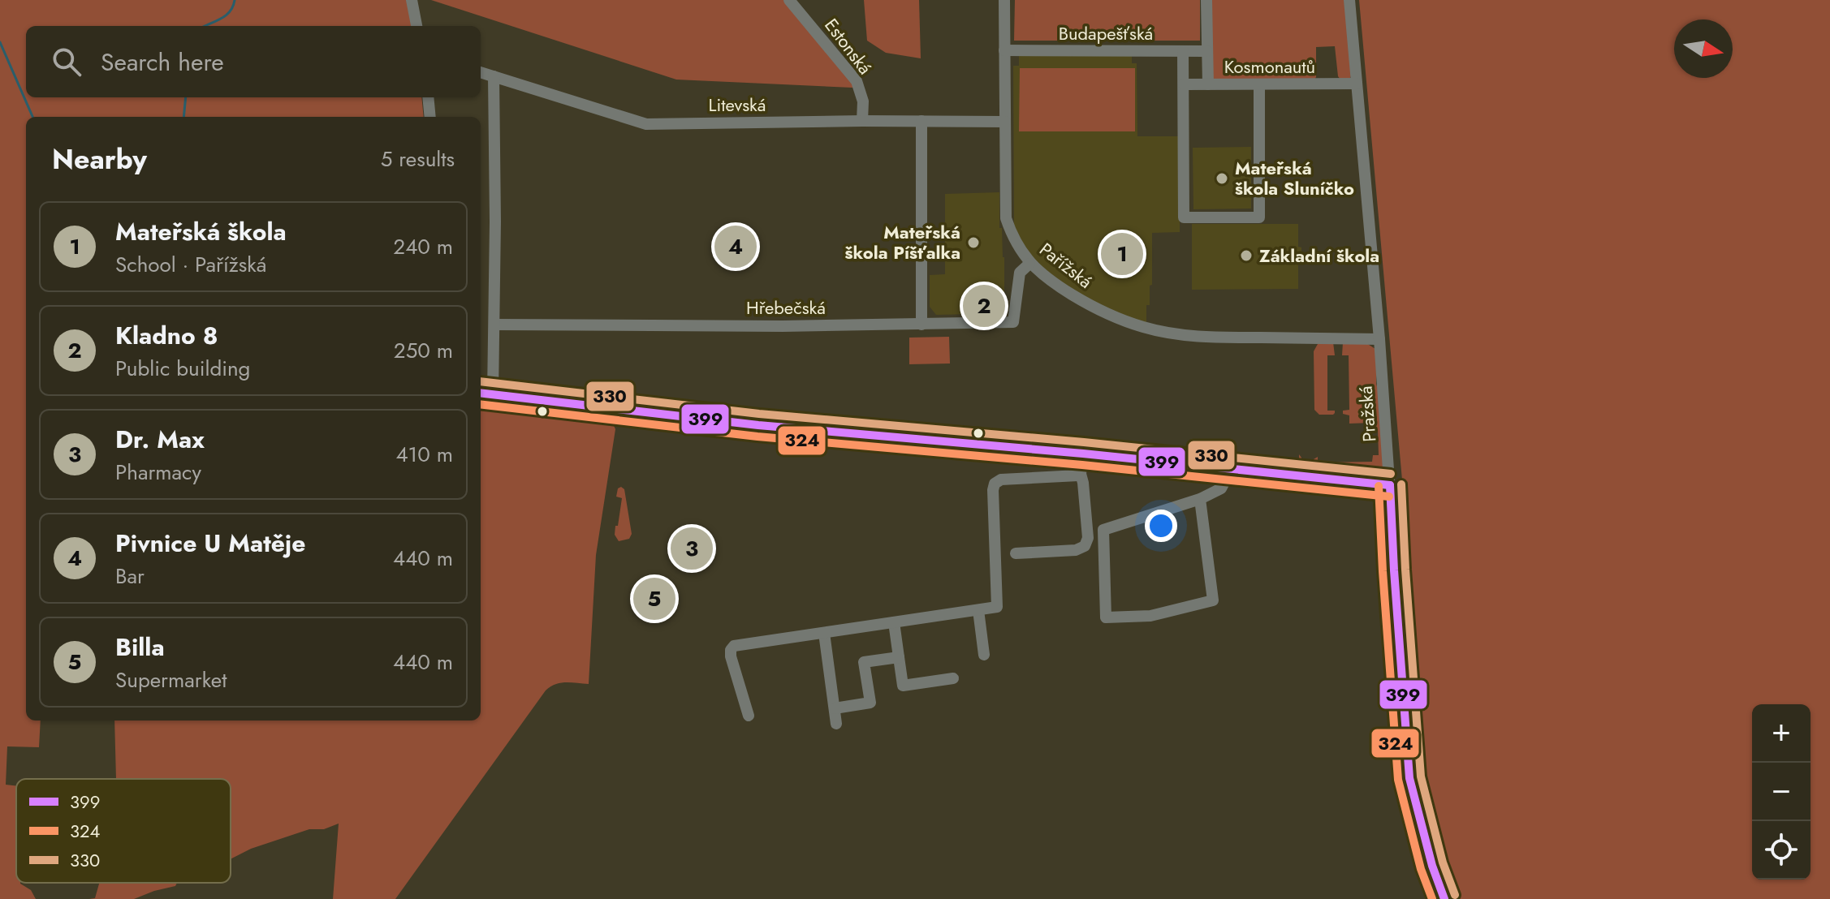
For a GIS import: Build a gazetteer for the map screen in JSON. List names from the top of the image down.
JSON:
{
  "streets": {
    "street": [
      "Budapešťská",
      "Estonská",
      "Kosmonautů",
      "Litevská",
      "Pařížská",
      "Hřebečská",
      "Pražská"
    ]
  },
  "crossings": [
    ["Budapešťská", "Pařížská"],
    ["Estonská", "Litevská"],
    ["Kosmonautů", "Pražská"],
    ["Litevská", "Pařížská"],
    ["Pařížská", "Hřebečská"],
    ["Pařížská", "Pražská"]
  ],
  "places": ["Mateřská škola Sluníčko", "Mateřská škola Píšťalka", "Základní škola"],
  "lines": ["transit line 330", "transit line 399", "transit line 324"],
  "legend": ["399", "324", "330"],
  "north": "right",
  "page": {
    "search": "Search here",
    "heading": ["Nearby", "5 results"],
    "list": [
      {
        "mark": "1",
        "name": "Mateřská škola",
        "note": "School · Pařížská",
        "value": "240 m"
      },
      {
        "mark": "2",
        "name": "Kladno 8",
        "note": "Public building",
        "value": "250 m"
      },
      {
        "mark": "3",
        "name": "Dr. Max",
        "note": "Pharmacy",
        "value": "410 m"
      },
      {
        "mark": "4",
        "name": "Pivnice U Matěje",
        "note": "Bar",
        "value": "440 m"
      },
      {
        "mark": "5",
        "name": "Billa",
        "note": "Supermarket",
        "value": "440 m"
      }
    ],
    "pins": [
      "4",
      "1",
      "2",
      "3",
      "5"
    ],
    "map_buttons": ["+", "−"]
  }
}
